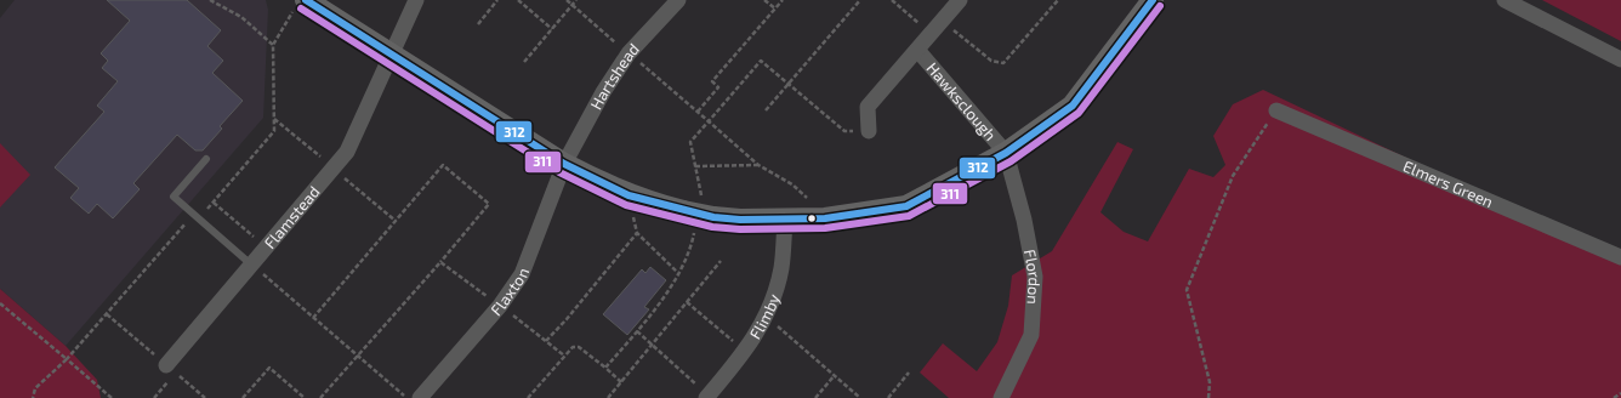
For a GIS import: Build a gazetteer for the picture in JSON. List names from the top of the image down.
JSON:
{
  "streets": {
    "street": [
      "Hartshead",
      "Hawksclough",
      "Elmers Green",
      "Flamstead",
      "Flordon",
      "Flaxton",
      "Flimby"
    ]
  },
  "crossings": [
    ["Hartshead", "Flaxton"],
    ["Hawksclough", "Flordon"]
  ],
  "lines": ["transit line 312", "transit line 311"]
}
